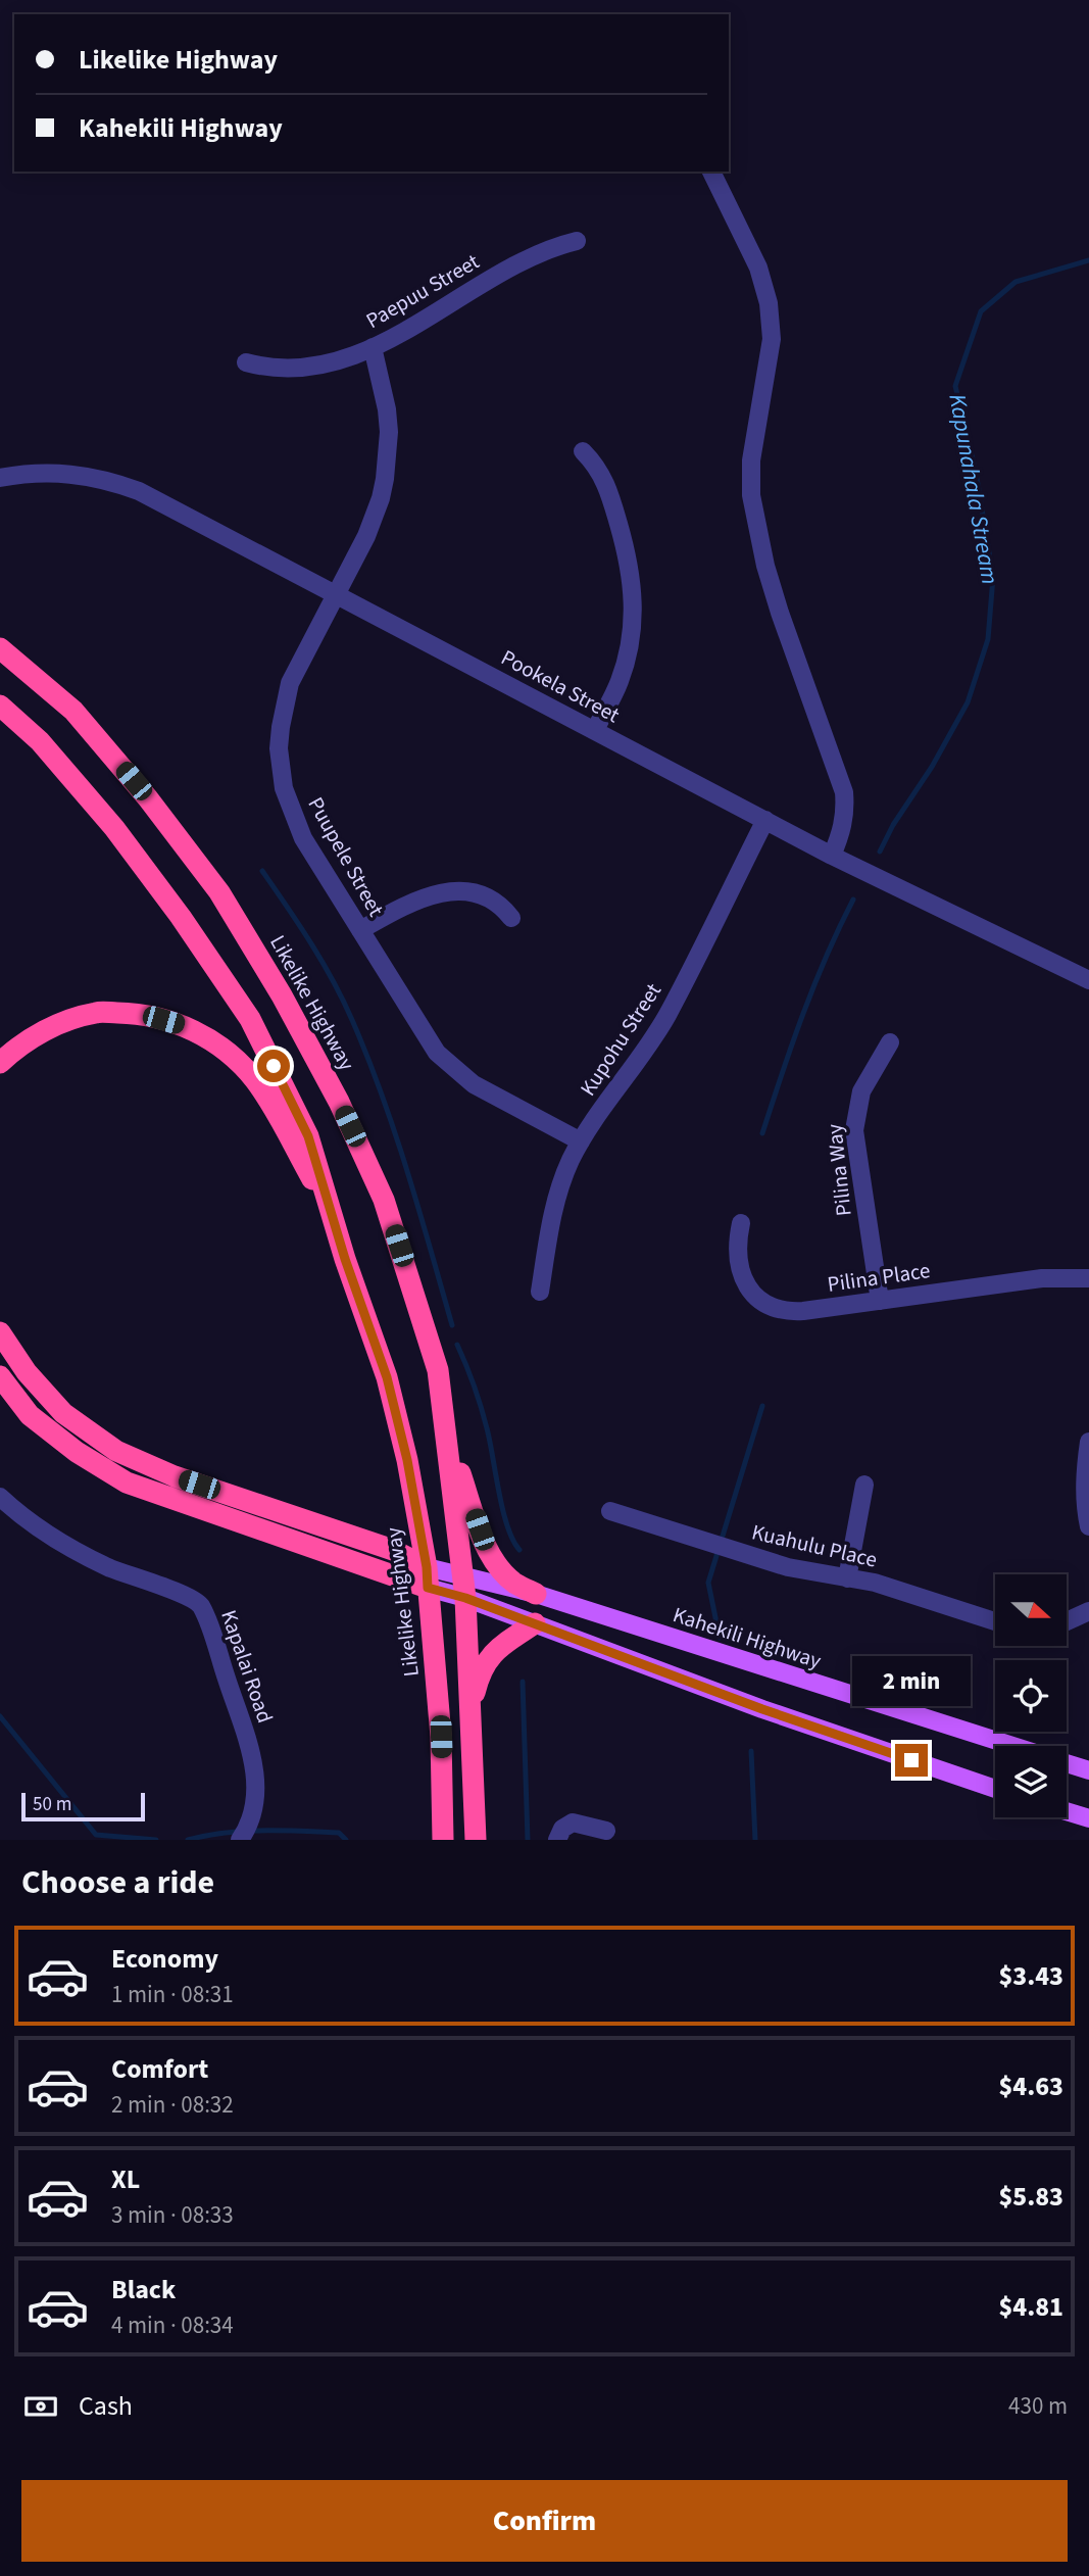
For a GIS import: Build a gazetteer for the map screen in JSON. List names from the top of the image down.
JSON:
{
  "streets": {
    "highway": ["Likelike Highway"],
    "main road": ["Kahekili Highway"],
    "street": [
      "Paepuu Street",
      "Pookela Street",
      "Puupele Street",
      "Kupohu Street",
      "Pilina Way",
      "Pilina Place",
      "Kuahulu Place",
      "Kapalai Road"
    ]
  },
  "crossings": [
    ["Paepuu Street", "Puupele Street"],
    ["Pookela Street", "Puupele Street"],
    ["Pookela Street", "Kupohu Street"],
    ["Puupele Street", "Kupohu Street"],
    ["Likelike Highway", "Kahekili Highway"],
    ["Pilina Way", "Pilina Place"]
  ],
  "water": ["Kapunahala Stream"],
  "scale_bar": "50 m",
  "north": "right",
  "page": {
    "banner": ["Likelike Highway", "Kahekili Highway"],
    "bubble": "2 min",
    "scale": "50 m",
    "heading": "Choose a ride",
    "list": [
      {
        "name": "Economy",
        "note": "1 min · 08:31",
        "value": "$3.43"
      },
      {
        "name": "Comfort",
        "note": "2 min · 08:32",
        "value": "$4.63"
      },
      {
        "name": "XL",
        "note": "3 min · 08:33",
        "value": "$5.83"
      },
      {
        "name": "Black",
        "note": "4 min · 08:34",
        "value": "$4.81"
      }
    ],
    "pay": ["Cash", "430 m"],
    "buttons": "Confirm"
  }
}
